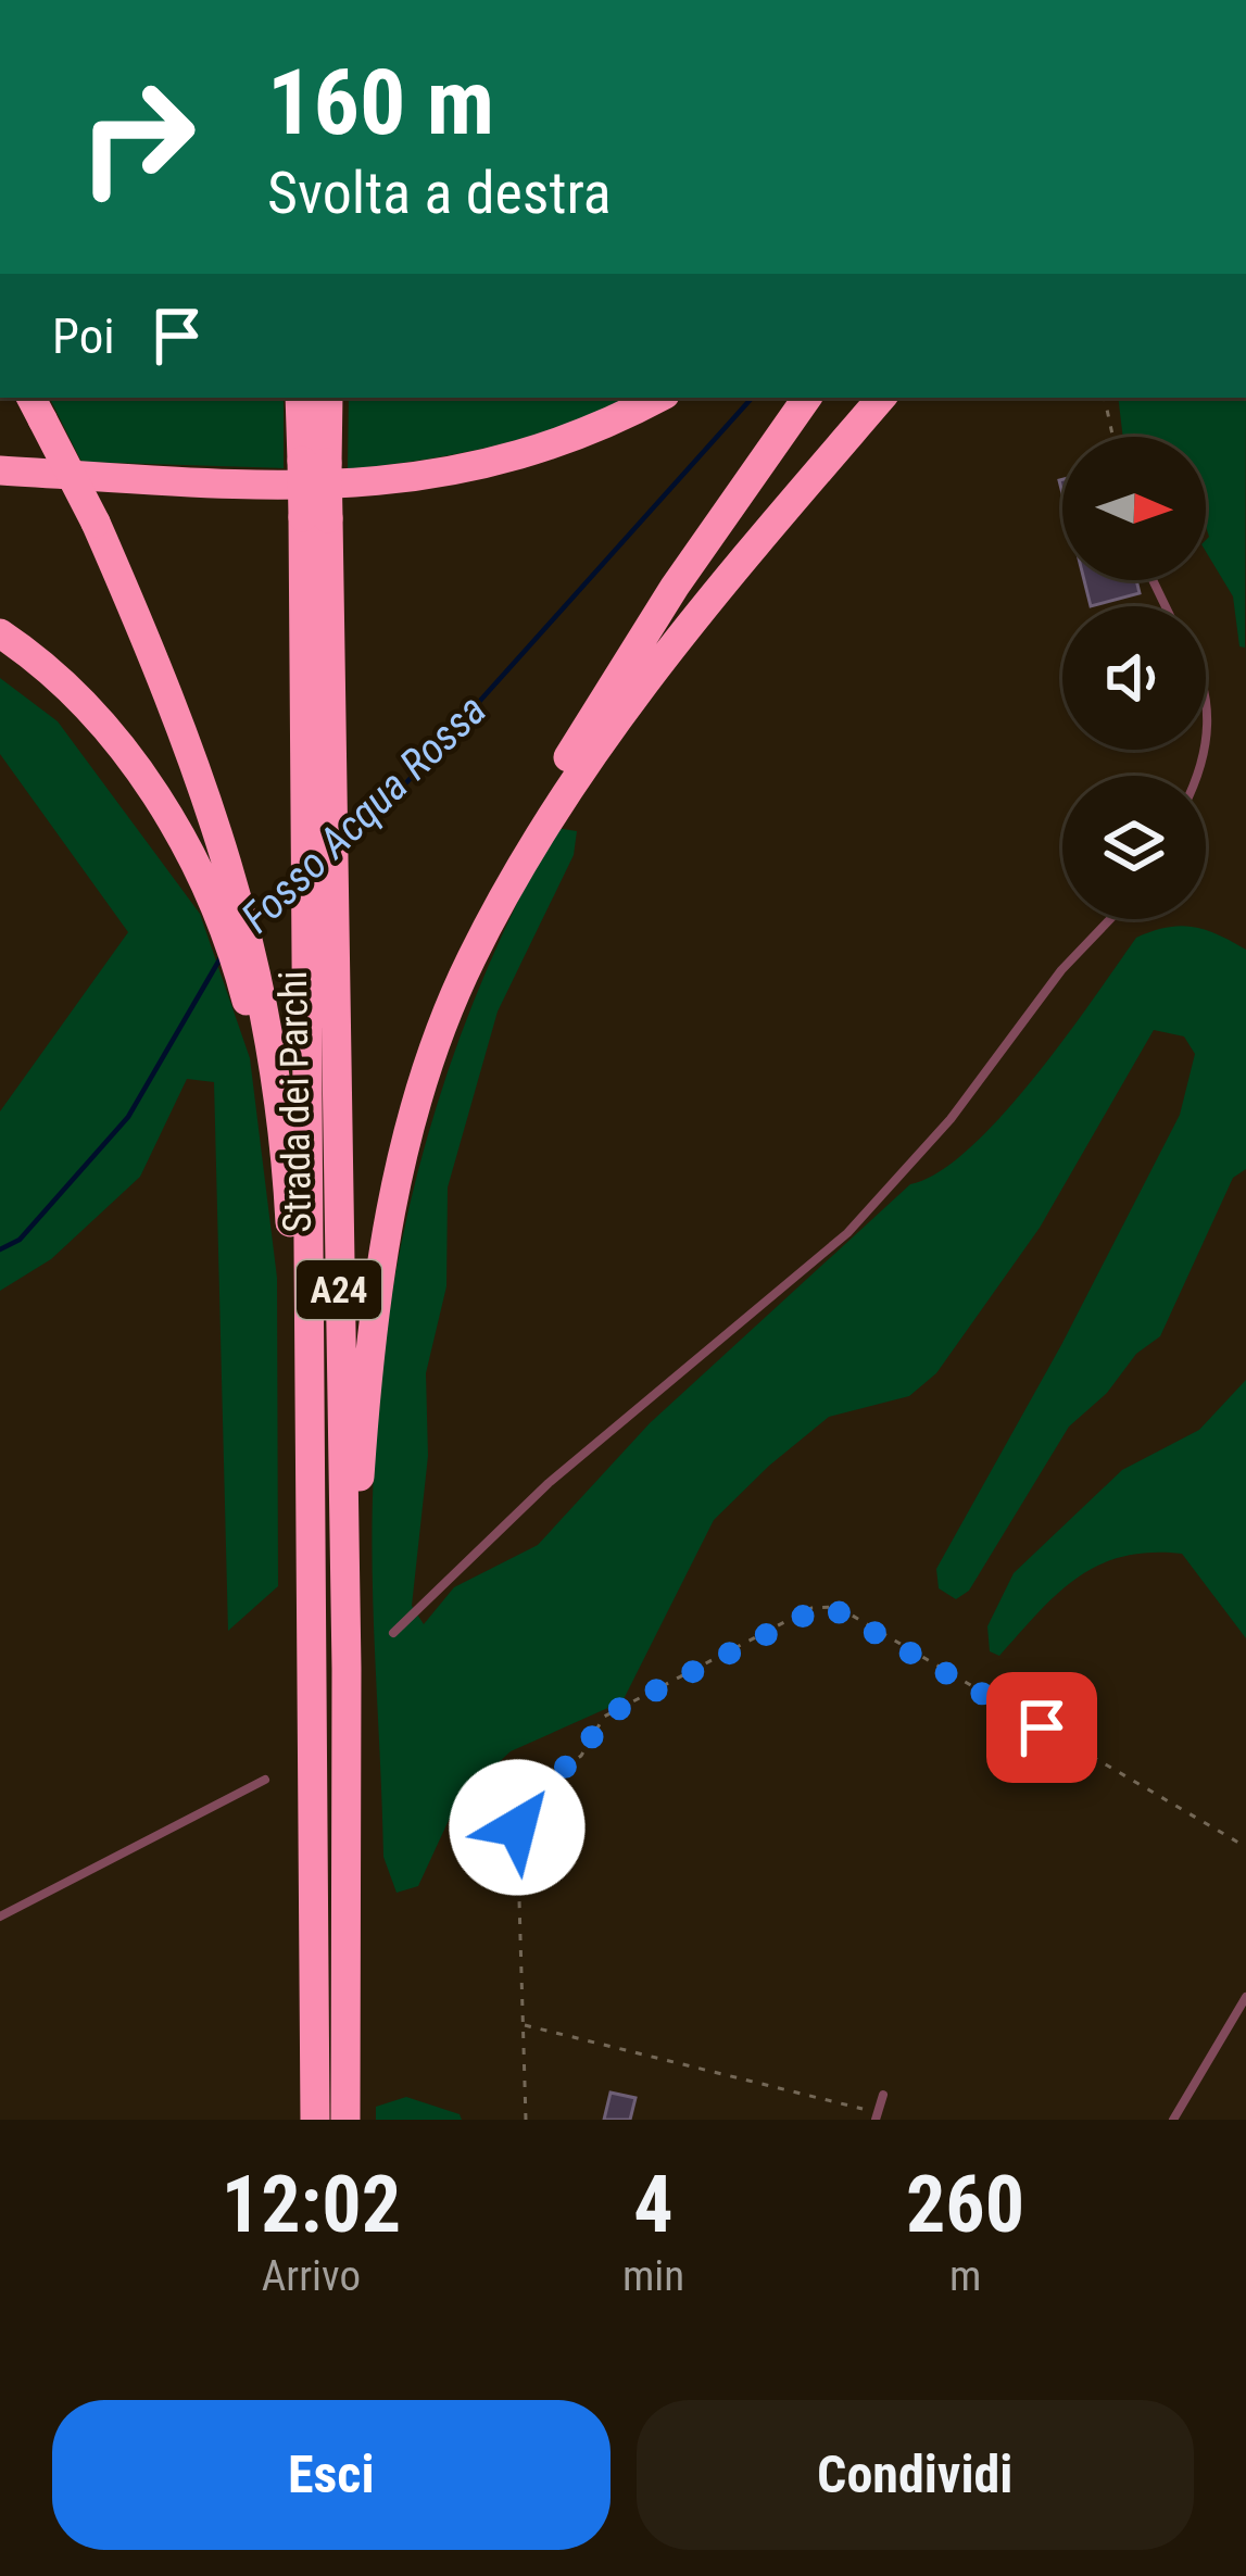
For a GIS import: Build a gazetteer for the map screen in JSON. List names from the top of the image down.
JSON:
{
  "streets": {
    "highway": ["Strada dei Parchi", "A24"]
  },
  "water": ["Fosso Acqua Rossa"],
  "north": "right",
  "page": {
    "turn": ["160 m", "Svolta a destra"],
    "then": "Poi",
    "eta": [
      "12:02",
      "Arrivo",
      "4",
      "min",
      "260",
      "m"
    ],
    "buttons": ["Esci", "Condividi"]
  }
}
